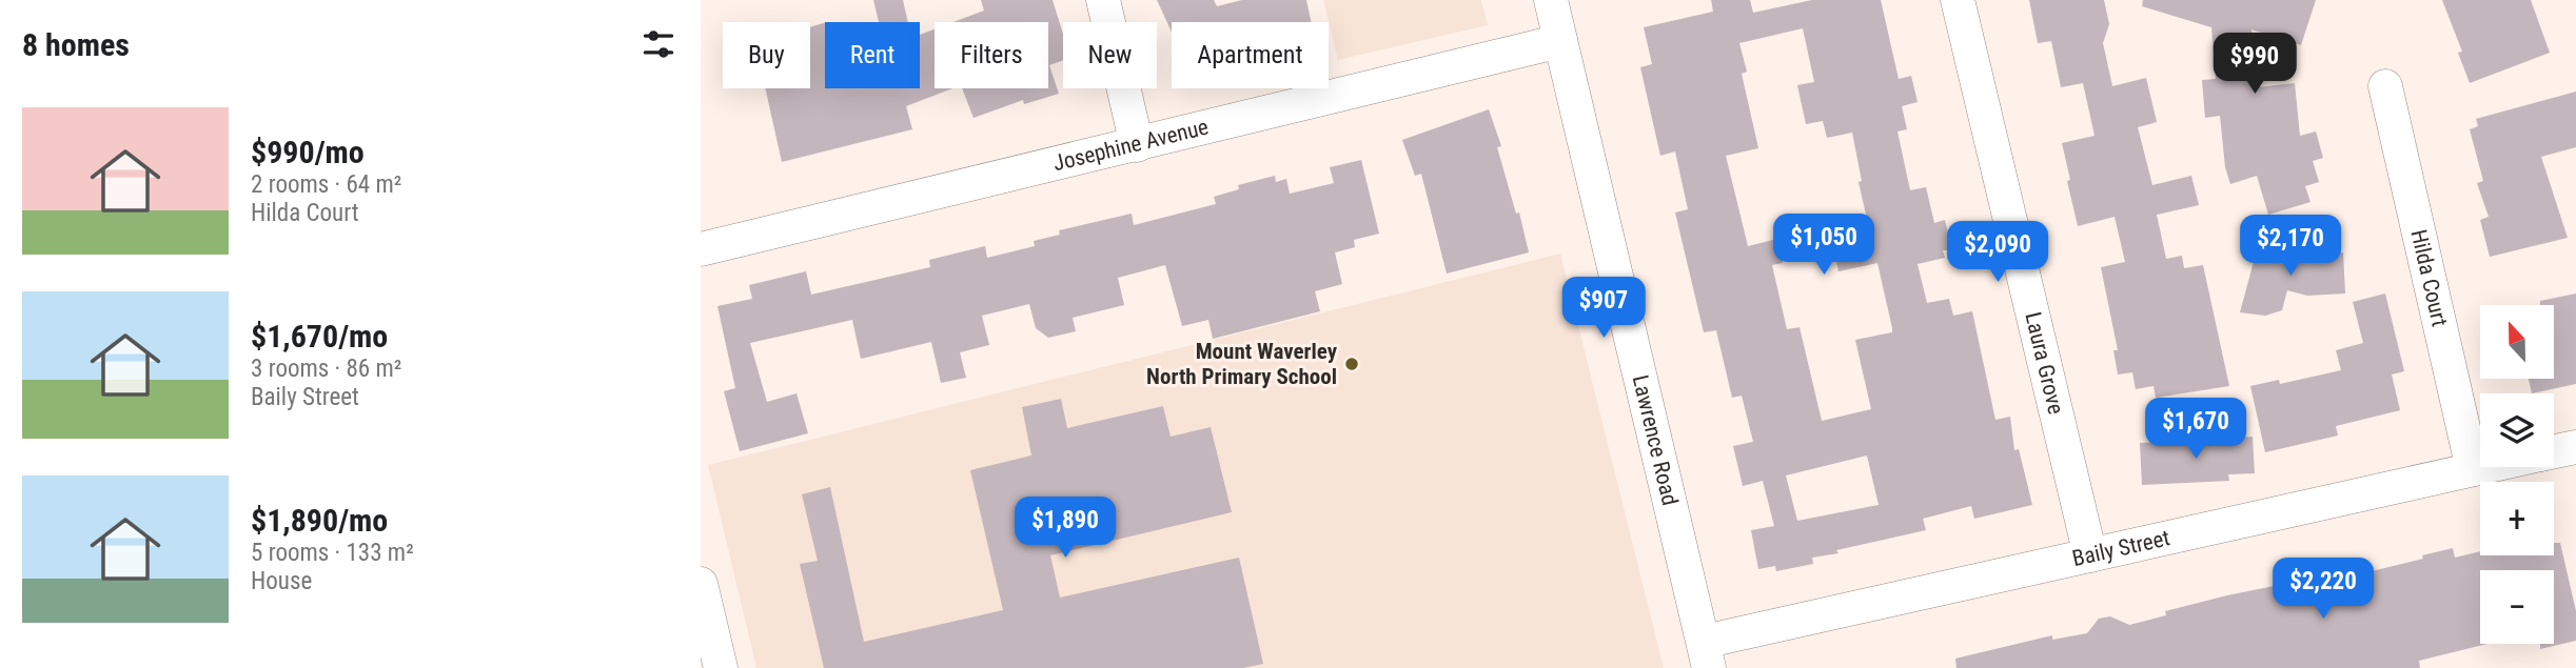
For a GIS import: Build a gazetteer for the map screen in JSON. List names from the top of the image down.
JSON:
{
  "streets": {
    "street": [
      "Josephine Avenue",
      "Hilda Court",
      "Laura Grove",
      "Lawrence Road",
      "Baily Street"
    ]
  },
  "crossings": [
    ["Josephine Avenue", "Lawrence Road"],
    ["Hilda Court", "Baily Street"],
    ["Laura Grove", "Baily Street"],
    ["Lawrence Road", "Baily Street"]
  ],
  "places": ["Mount Waverley North Primary School"],
  "north": "top",
  "page": {
    "heading": "8 homes",
    "chip": [
      "Buy",
      "Rent",
      "Filters",
      "New",
      "Apartment"
    ],
    "price": [
      "$990",
      "$1,050",
      "$2,170",
      "$2,090",
      "$907",
      "$1,670",
      "$1,890",
      "$2,220"
    ],
    "list": [
      {
        "name": "$990/mo",
        "note": "2 rooms · 64 m² · Hilda Court"
      },
      {
        "name": "$1,670/mo",
        "note": "3 rooms · 86 m² · Baily Street"
      },
      {
        "name": "$1,890/mo",
        "note": "5 rooms · 133 m² · House"
      }
    ],
    "map_buttons": ["+", "−"]
  }
}
